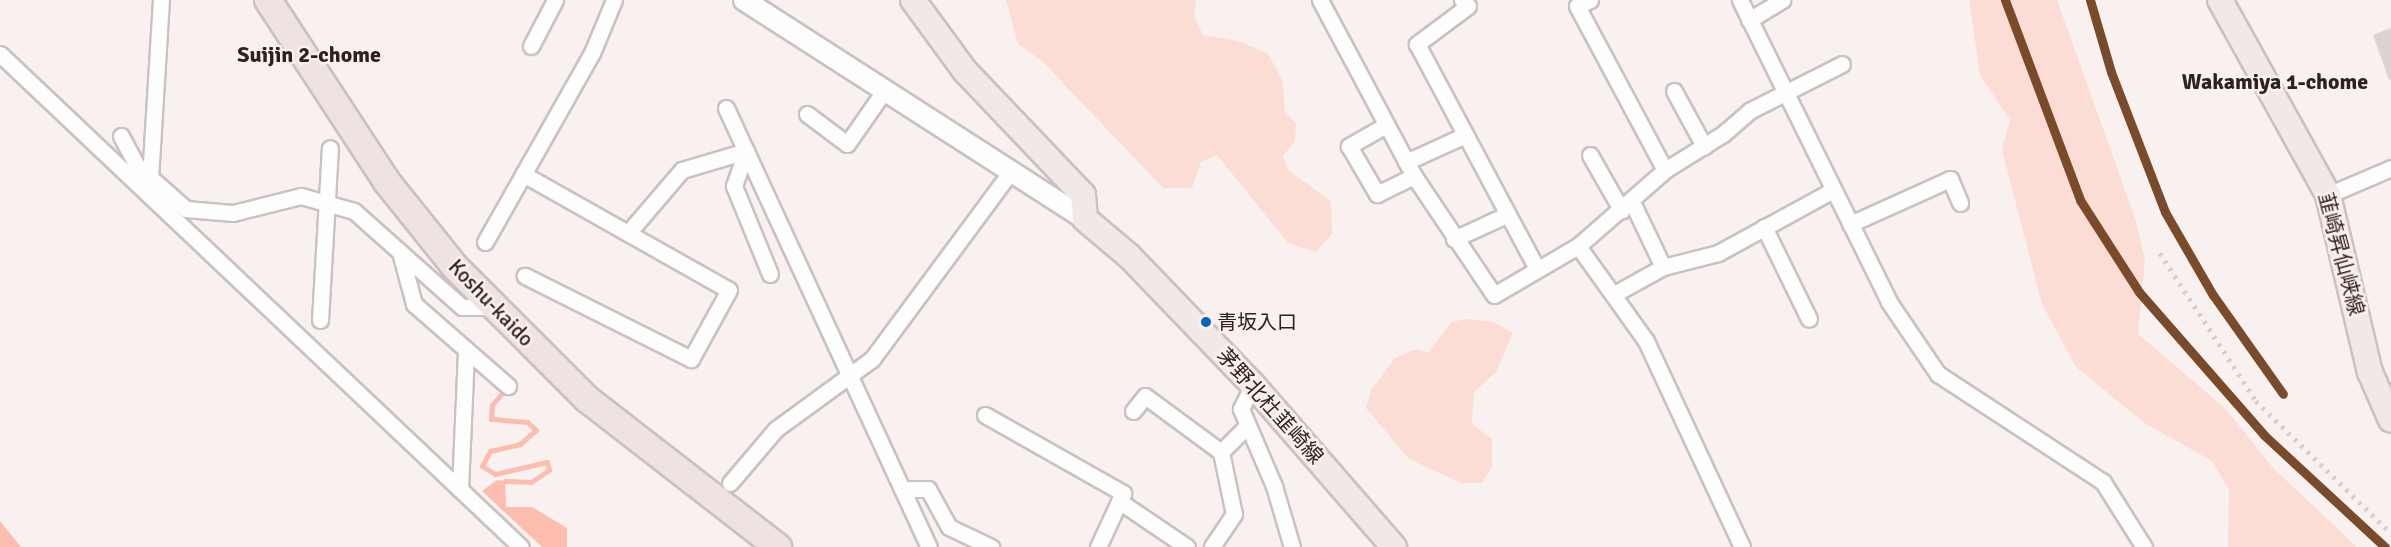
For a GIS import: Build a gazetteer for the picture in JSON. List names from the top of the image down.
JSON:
{
  "streets": {
    "highway": ["Koshu-kaido"],
    "main road": ["韮崎昇仙峡線", "茅野北杜韮崎線"]
  },
  "districts": ["Suijin 2-chome", "Wakamiya 1-chome"],
  "places": ["青坂入口"]
}
